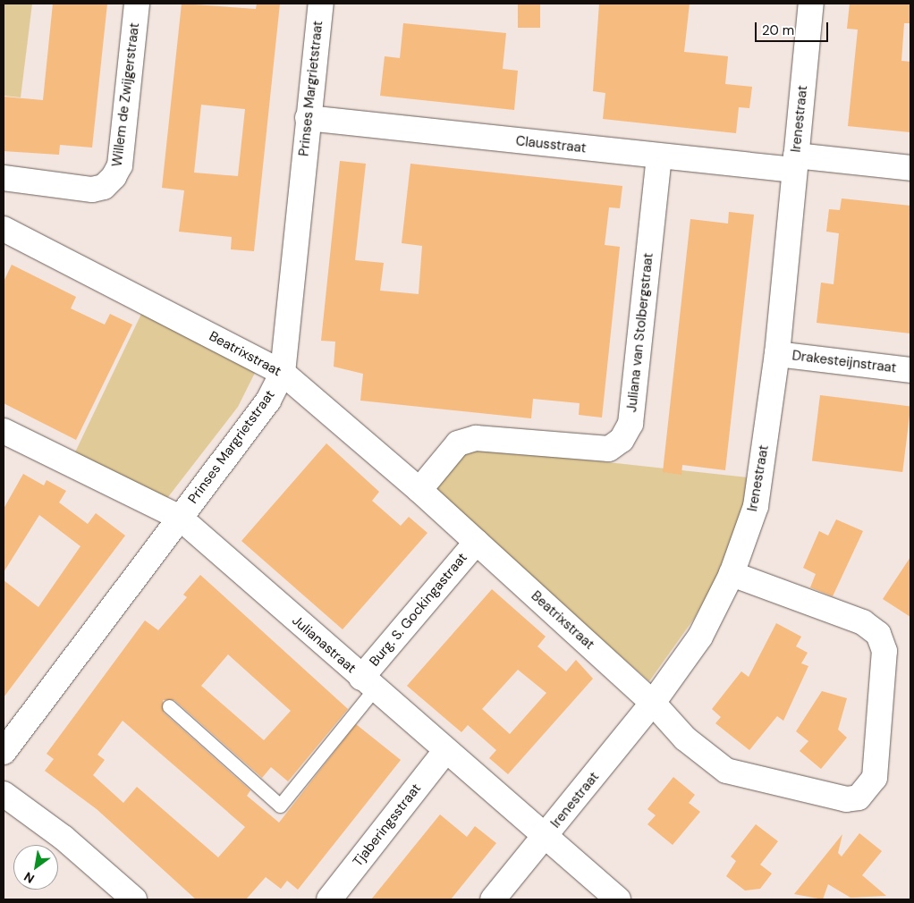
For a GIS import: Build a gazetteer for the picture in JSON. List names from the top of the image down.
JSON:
{
  "streets": {
    "street": [
      "Prinses Margrietstraat",
      "Willem de Zwijgerstraat",
      "Irenestraat",
      "Clausstraat",
      "Juliana van Stolbergstraat",
      "Beatrixstraat",
      "Drakesteijnstraat",
      "Burg. S. Gockingastraat",
      "Julianastraat",
      "Tjaberingsstraat"
    ]
  },
  "crossings": [
    ["Prinses Margrietstraat", "Clausstraat"],
    ["Prinses Margrietstraat", "Beatrixstraat"],
    ["Prinses Margrietstraat", "Julianastraat"],
    ["Irenestraat", "Clausstraat"],
    ["Irenestraat", "Beatrixstraat"],
    ["Irenestraat", "Drakesteijnstraat"],
    ["Irenestraat", "Julianastraat"],
    ["Clausstraat", "Juliana van Stolbergstraat"],
    ["Juliana van Stolbergstraat", "Beatrixstraat"],
    ["Beatrixstraat", "Burg. S. Gockingastraat"],
    ["Burg. S. Gockingastraat", "Julianastraat"],
    ["Julianastraat", "Tjaberingsstraat"]
  ],
  "scale_bar": "20 m",
  "north": "bottom left"
}
